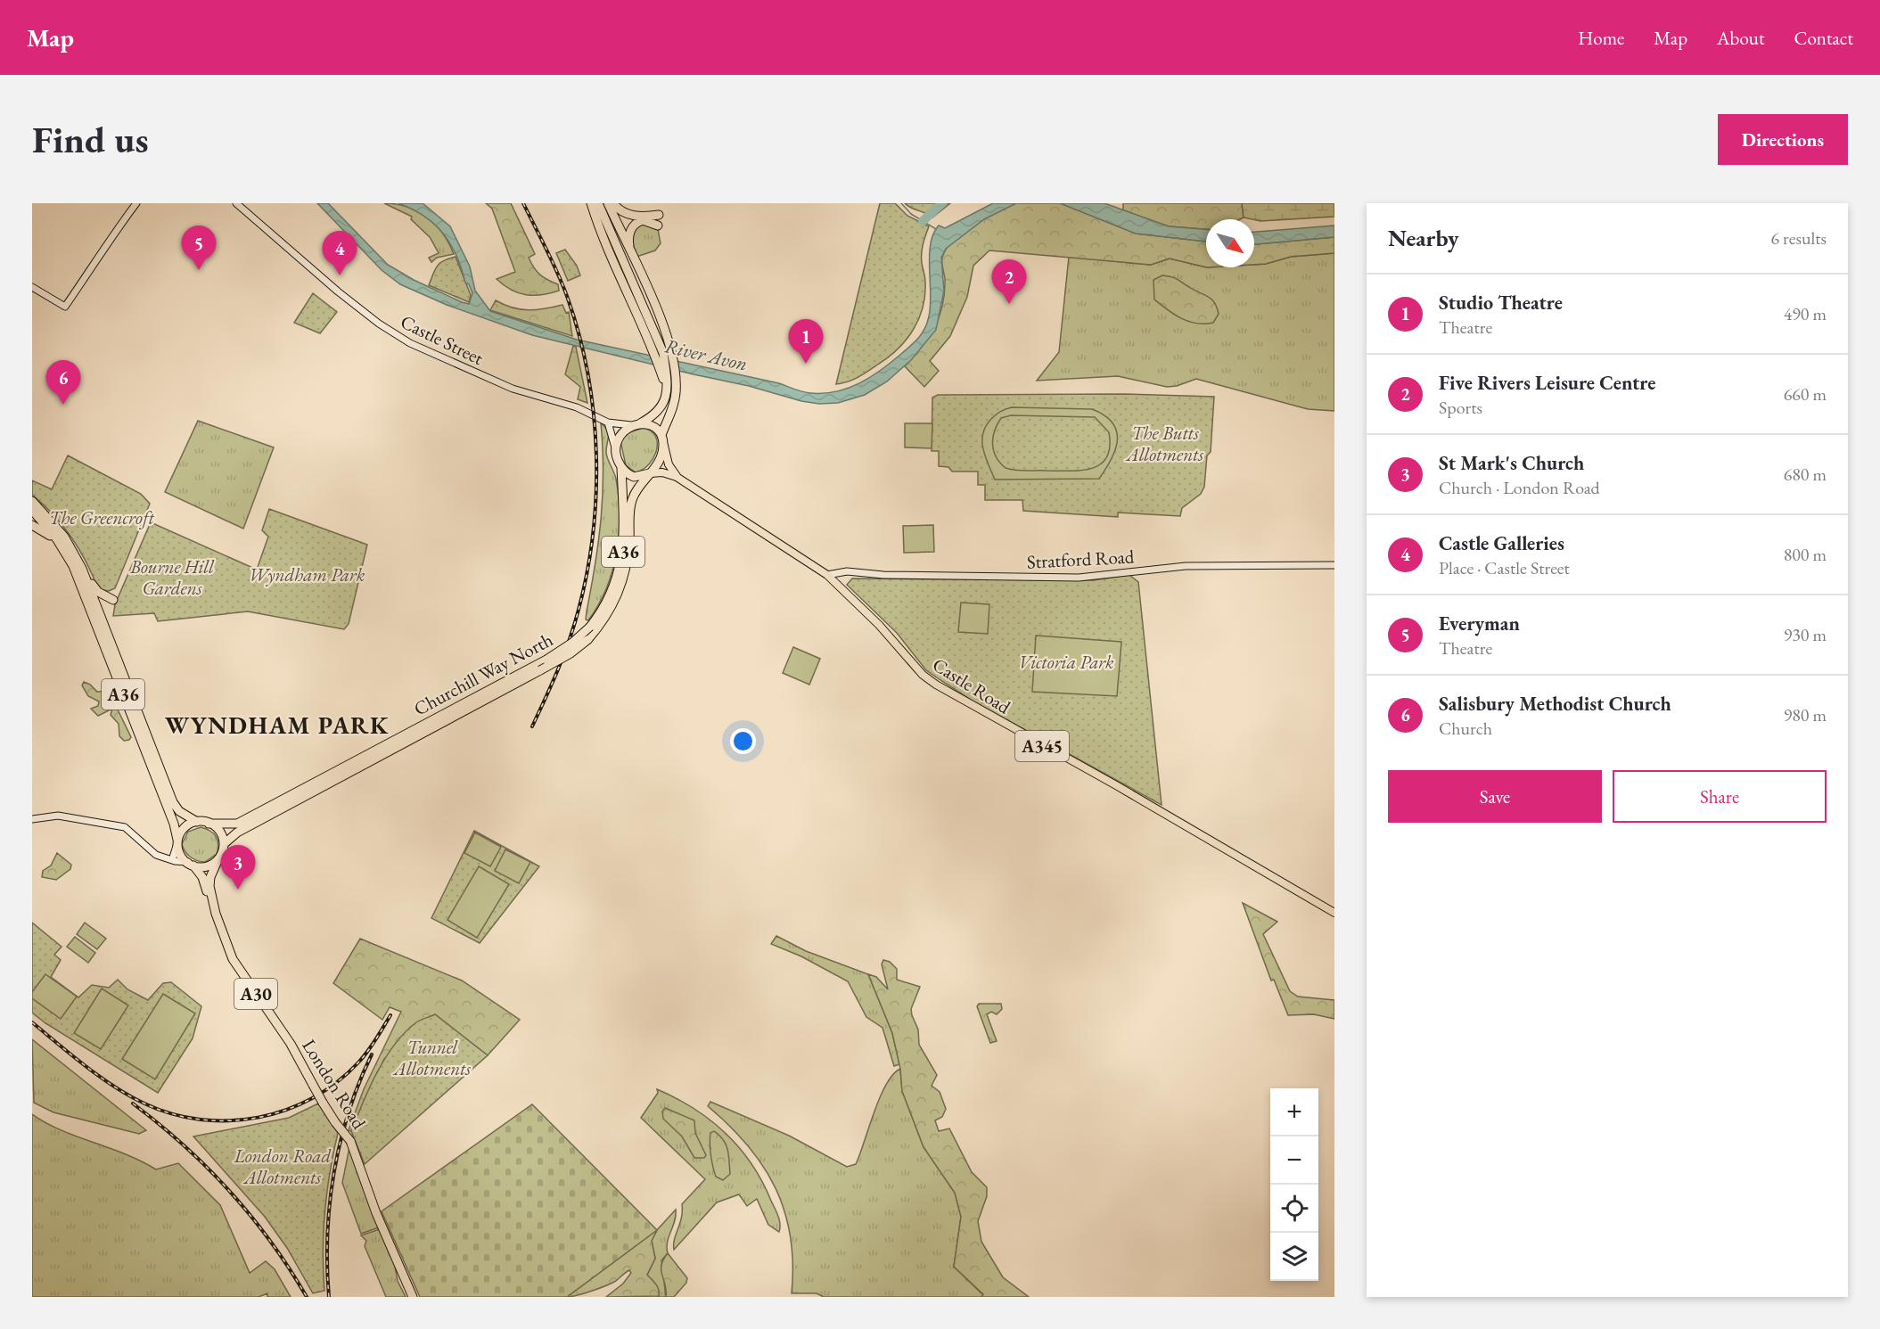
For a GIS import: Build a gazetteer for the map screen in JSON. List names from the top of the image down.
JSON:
{
  "streets": {
    "highway": [
      "A36",
      "Churchill Way North",
      "A30",
      "London Road"
    ],
    "main road": ["Castle Road", "A345"],
    "street": ["Castle Street", "Stratford Road"]
  },
  "crossings": [
    ["Castle Street", "Churchill Way North"],
    ["Castle Street", "A345"],
    ["A36", "Churchill Way North"],
    ["A36", "London Road"],
    ["Stratford Road", "Castle Road"],
    ["Churchill Way North", "A345"],
    ["Churchill Way North", "London Road"],
    ["Castle Road", "A345"]
  ],
  "districts": ["WYNDHAM PARK"],
  "water": ["River Avon"],
  "parks": [
    "The Butts Allotments",
    "The Greencroft",
    "Bourne Hill Gardens",
    "Wyndham Park",
    "Victoria Park",
    "Tunnel Allotments",
    "London Road Allotments"
  ],
  "north": "bottom right",
  "page": {
    "header": "Map",
    "nav": [
      "Home",
      "Map",
      "About",
      "Contact"
    ],
    "buttons": [
      "Directions",
      ["Save", "Share"]
    ],
    "title": "Find us",
    "heading": ["Nearby", "6 results"],
    "pins": [
      "5",
      "4",
      "2",
      "1",
      "6",
      "3"
    ],
    "list": [
      {
        "mark": "1",
        "name": "Studio Theatre",
        "note": "Theatre",
        "value": "490 m"
      },
      {
        "mark": "2",
        "name": "Five Rivers Leisure Centre",
        "note": "Sports",
        "value": "660 m"
      },
      {
        "mark": "3",
        "name": "St Mark's Church",
        "note": "Church · London Road",
        "value": "680 m"
      },
      {
        "mark": "4",
        "name": "Castle Galleries",
        "note": "Place · Castle Street",
        "value": "800 m"
      },
      {
        "mark": "5",
        "name": "Everyman",
        "note": "Theatre",
        "value": "930 m"
      },
      {
        "mark": "6",
        "name": "Salisbury Methodist Church",
        "note": "Church",
        "value": "980 m"
      }
    ],
    "map_buttons": ["+", "−"]
  }
}
